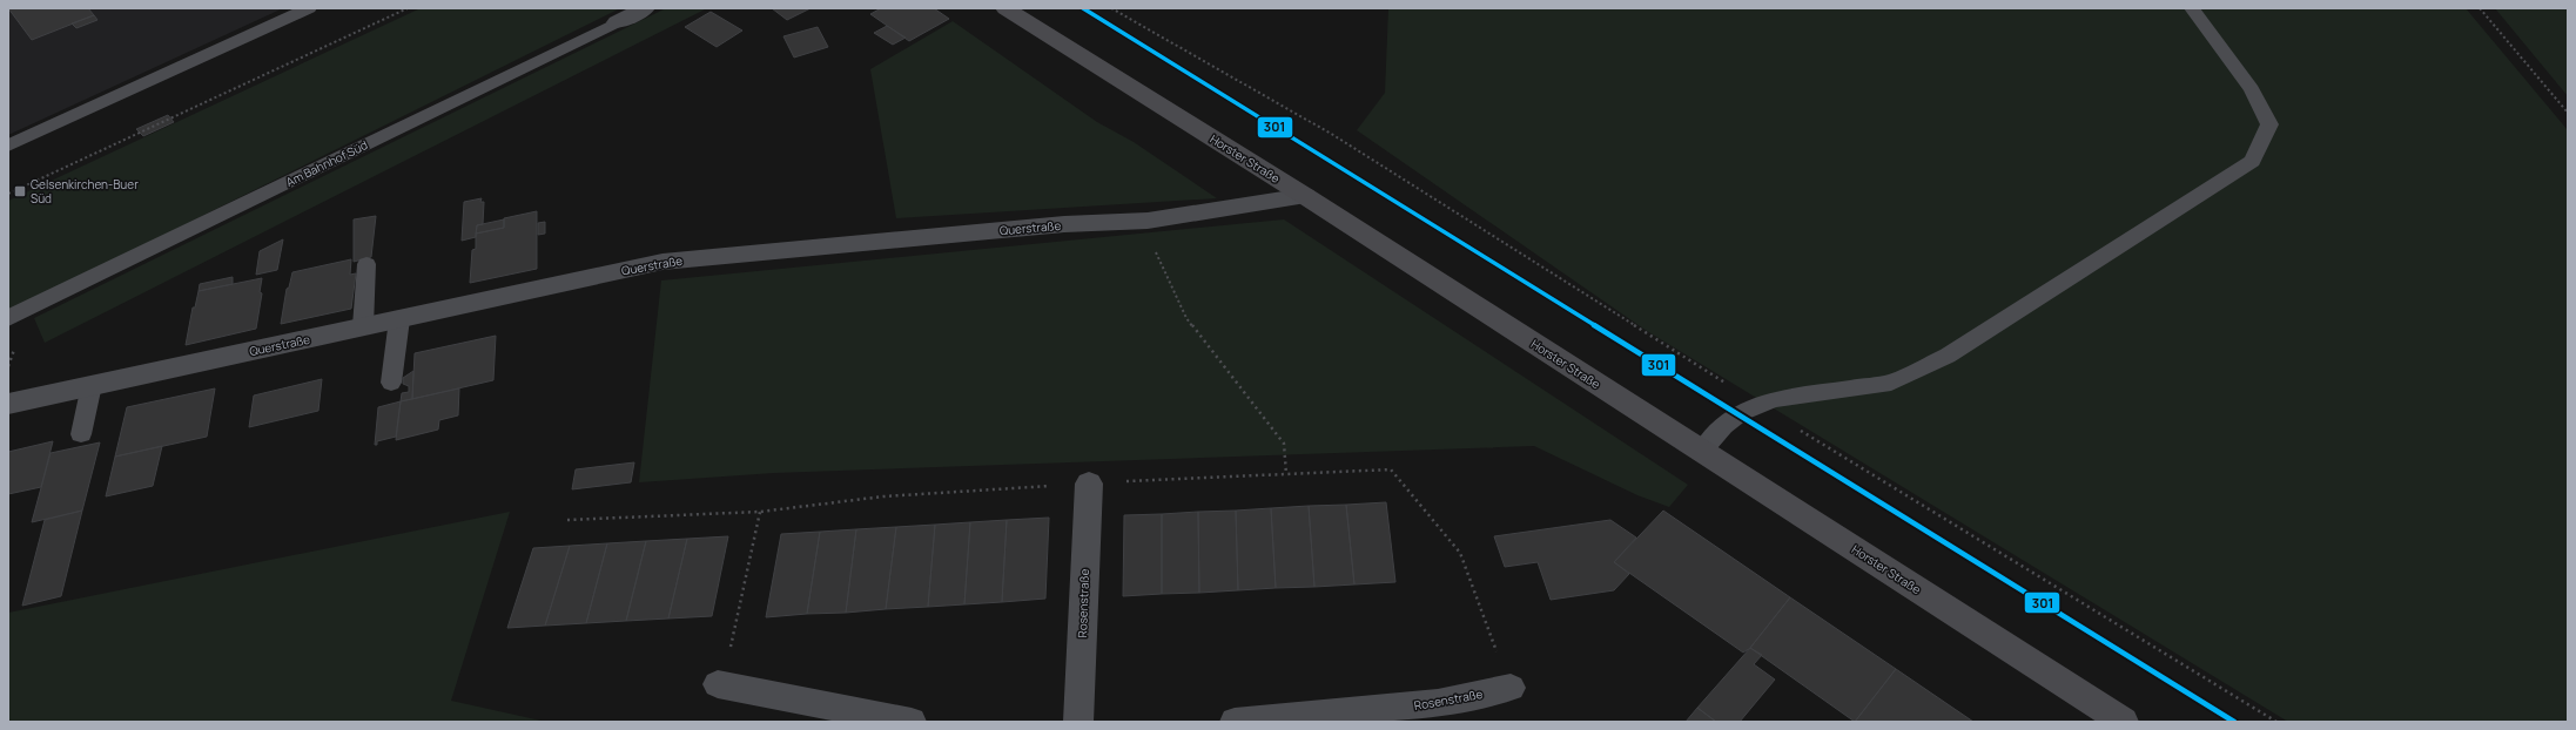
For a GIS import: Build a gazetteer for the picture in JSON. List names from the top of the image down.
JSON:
{
  "streets": {
    "main road": ["Horster Straße"],
    "street": ["Am Bahnhof Süd", "Querstraße", "Rosenstraße"]
  },
  "crossings": [
    ["Horster Straße", "Querstraße"]
  ],
  "places": {
    "transit": ["Gelsenkirchen-Buer Süd"]
  },
  "lines": ["transit line 301"]
}
